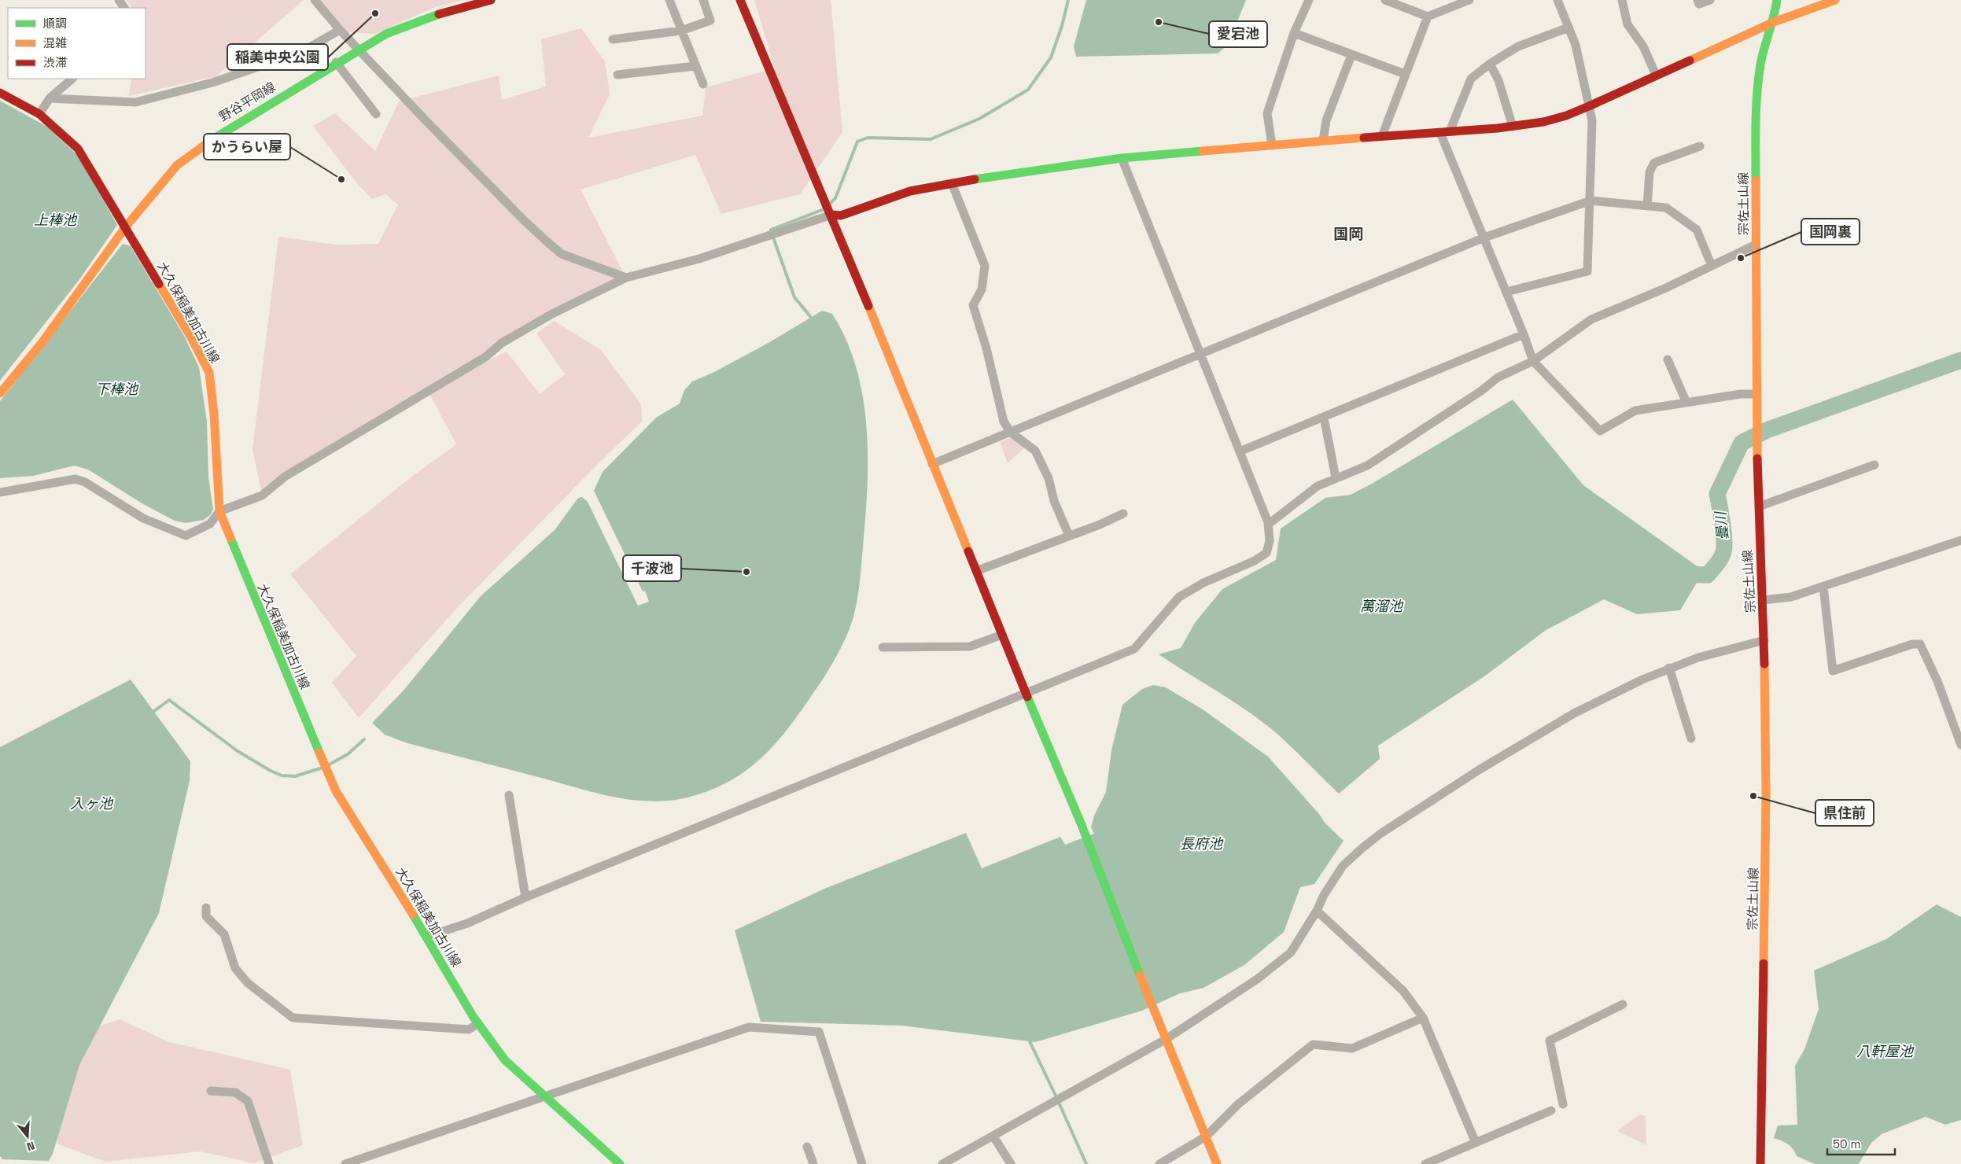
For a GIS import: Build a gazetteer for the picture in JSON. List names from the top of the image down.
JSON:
{
  "streets": {
    "main road": ["野谷平岡線", "宗佐土山線", "大久保稲美加古川線"]
  },
  "crossings": [
    ["野谷平岡線", "大久保稲美加古川線"]
  ],
  "districts": ["国岡"],
  "water": [
    "上棒池",
    "下棒池",
    "曇川",
    "萬溜池",
    "入ヶ池",
    "長府池",
    "八軒屋池"
  ],
  "places": [
    "稲美中央公園",
    "愛宕池",
    "かうらい屋",
    "国岡裏",
    "千波池",
    "県住前"
  ],
  "legend": ["順調", "混雑", "渋滞"],
  "scale_bar": "50 m",
  "north": "bottom"
}
